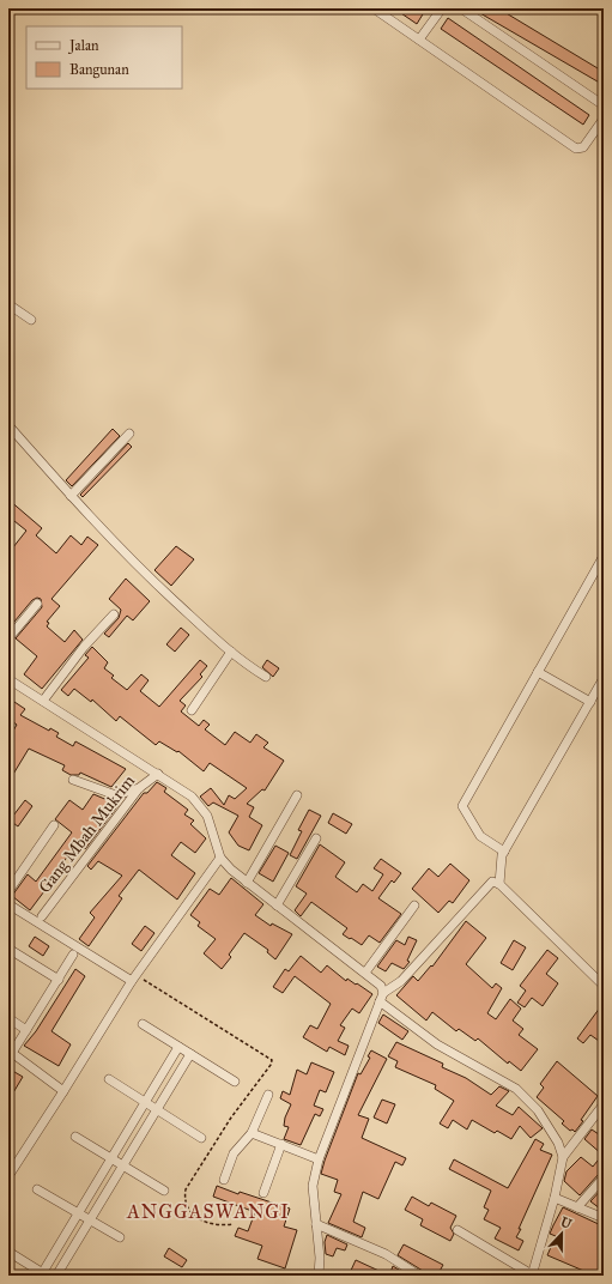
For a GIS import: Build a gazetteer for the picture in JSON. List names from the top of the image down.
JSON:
{
  "streets": {
    "street": ["Gang Mbah Mukrim"]
  },
  "districts": ["ANGGASWANGI"],
  "legend": ["Jalan", "Bangunan"],
  "north": "top"
}
